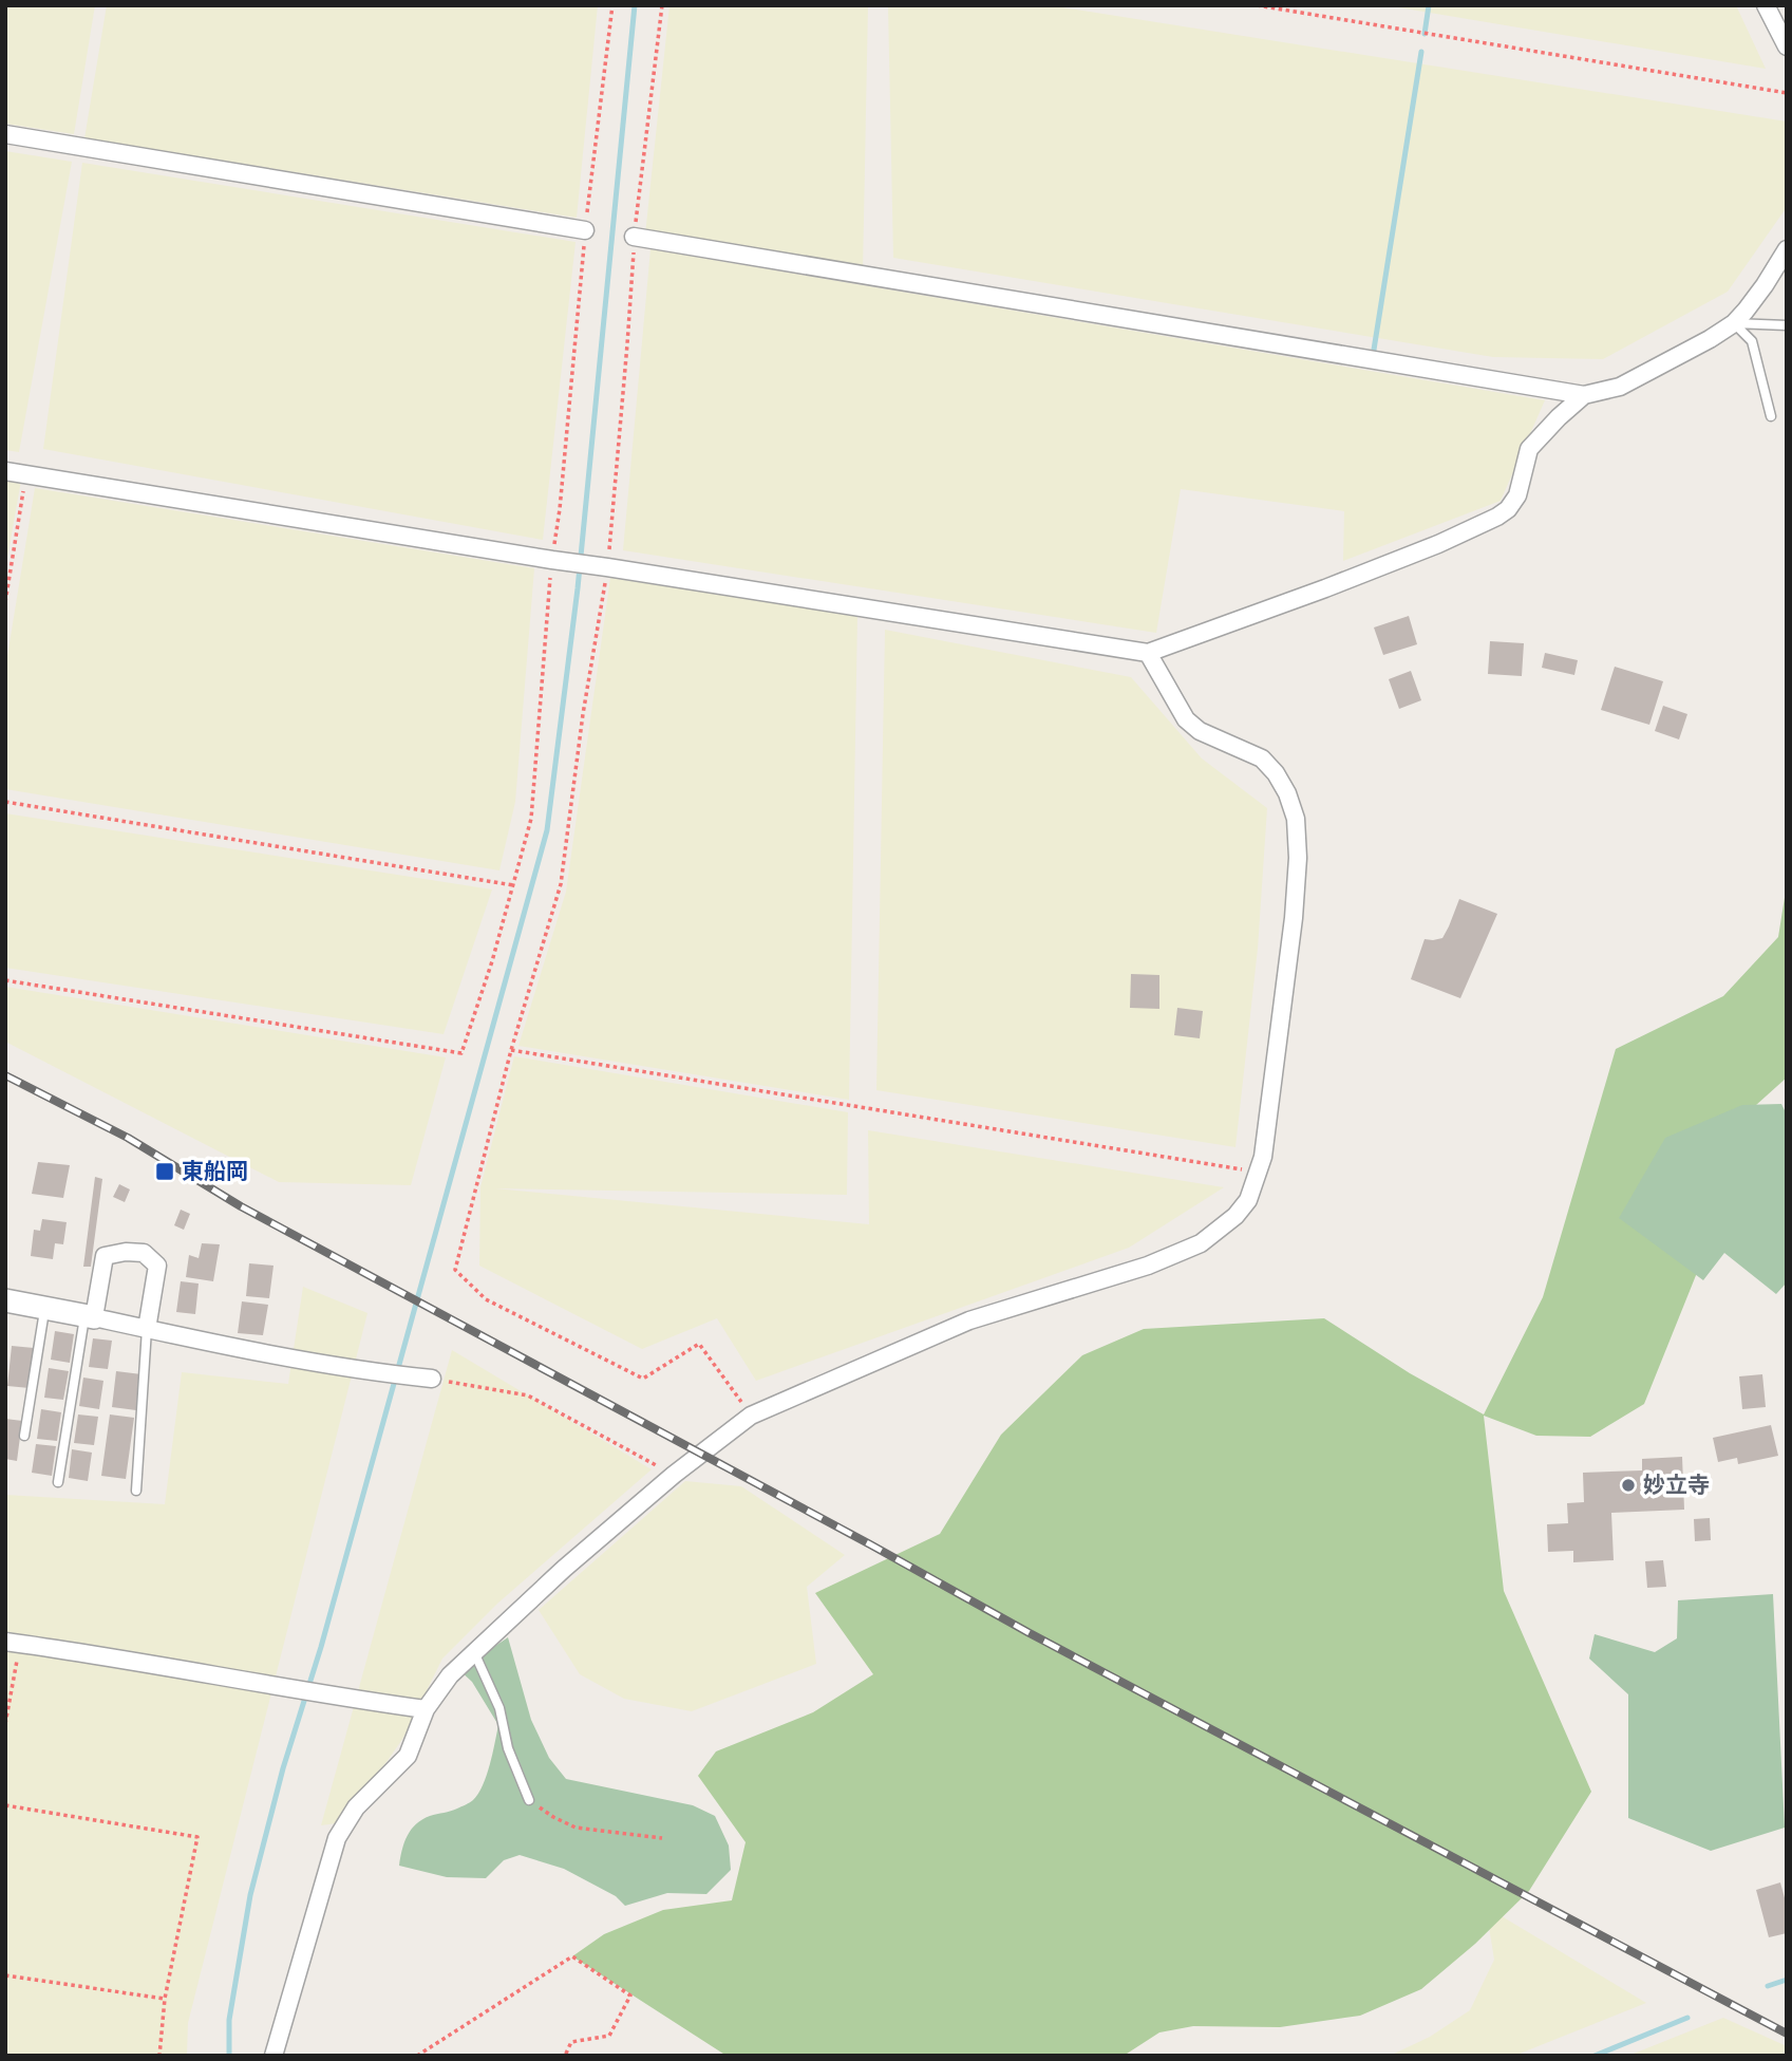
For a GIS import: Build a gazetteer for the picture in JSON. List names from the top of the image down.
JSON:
{
  "places": {
    "transit": ["東船岡"],
    "other": ["妙立寺"]
  }
}
